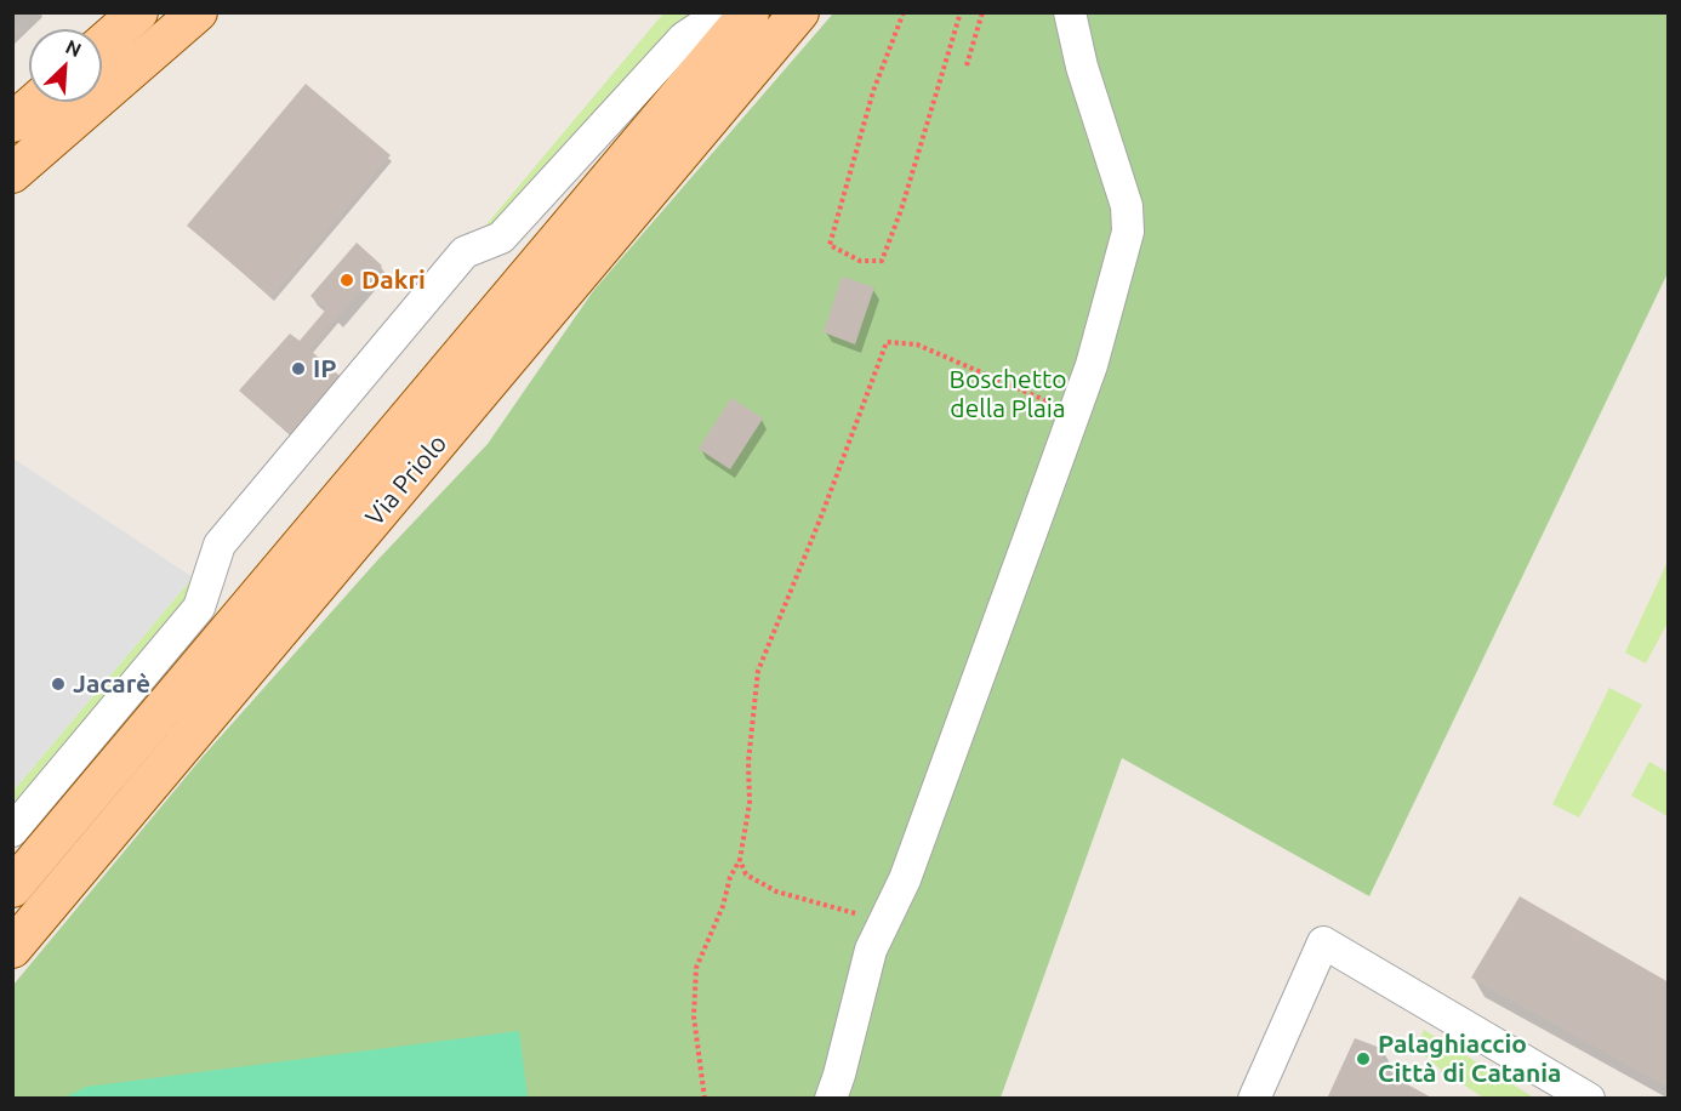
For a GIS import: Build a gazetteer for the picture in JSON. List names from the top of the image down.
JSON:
{
  "streets": {
    "main road": ["Via Priolo"]
  },
  "parks": ["Boschetto della Plaia"],
  "places": [
    "Dakri",
    "IP",
    "Jacarè",
    "Palaghiaccio Città di Catania"
  ],
  "north": "top right"
}
